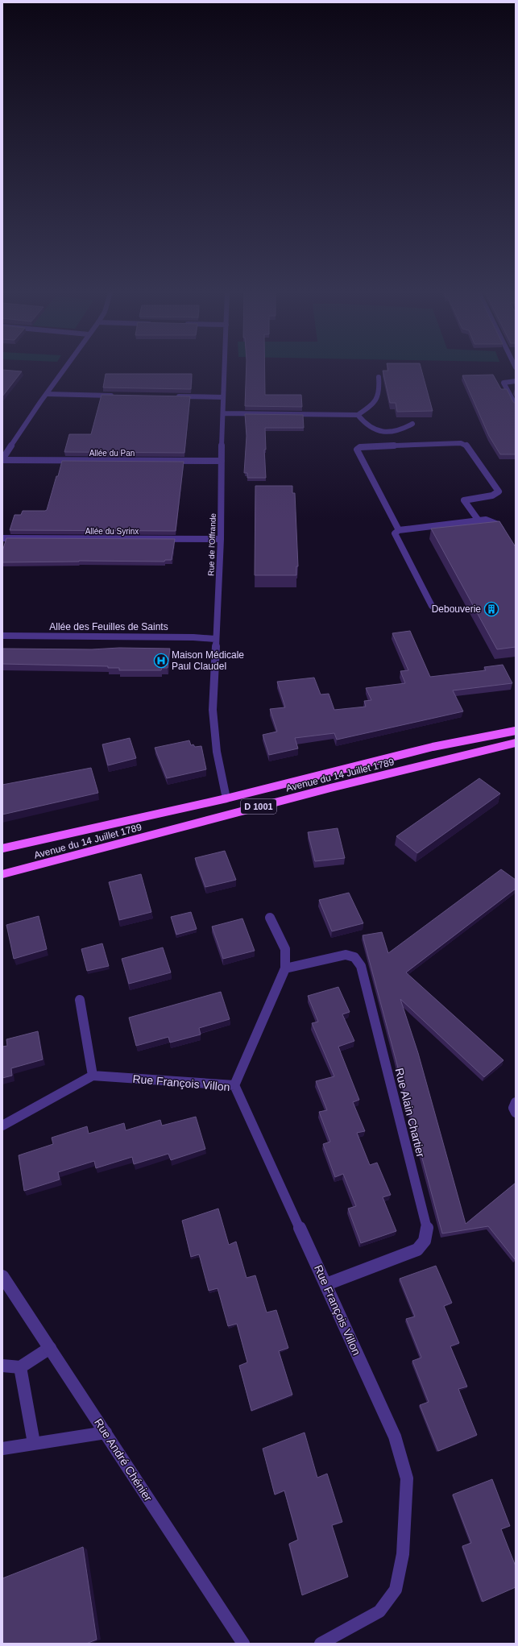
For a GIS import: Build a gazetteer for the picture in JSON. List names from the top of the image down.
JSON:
{
  "streets": {
    "main road": ["Avenue du 14 Juillet 1789", "D 1001"],
    "street": [
      "Allée du Pan",
      "Allée du Syrinx",
      "Rue de l'Offrande",
      "Allée des Feuilles de Saints",
      "Rue François Villon",
      "Rue Alain Chartier",
      "Rue André Chénier"
    ]
  },
  "crossings": [
    ["Allée du Pan", "Rue de l'Offrande"],
    ["Allée du Syrinx", "Rue de l'Offrande"],
    ["Rue de l'Offrande", "Allée des Feuilles de Saints"],
    ["Rue de l'Offrande", "Avenue du 14 Juillet 1789"],
    ["Rue François Villon", "Rue Alain Chartier"]
  ],
  "places": {
    "building": ["Debouverie"],
    "hospital": ["Maison Médicale Paul Claudel"]
  }
}
